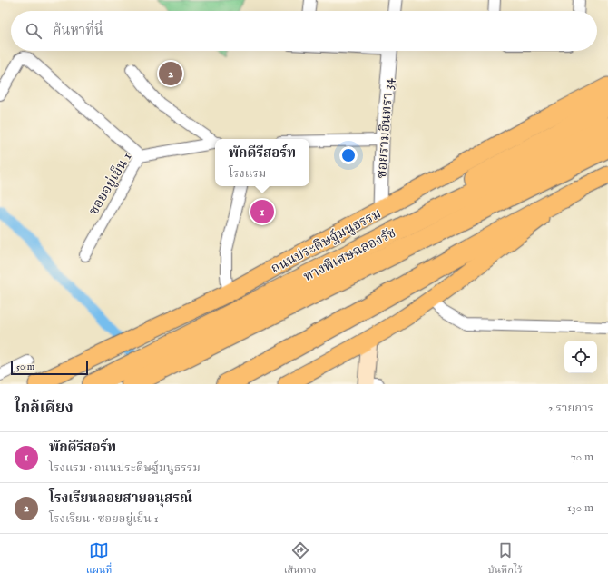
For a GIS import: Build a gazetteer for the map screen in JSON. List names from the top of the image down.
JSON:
{
  "streets": {
    "highway": ["ทางพิเศษฉลองรัช"],
    "main road": ["ถนนประดิษฐ์มนูธรรม"],
    "street": ["ซอยรามอินทรา 34", "ซอยอยู่เย็น 1"]
  },
  "crossings": [
    ["ซอยรามอินทรา 34", "ถนนประดิษฐ์มนูธรรม"]
  ],
  "scale_bar": "50 m",
  "page": {
    "search": "ค้นหาที่นี่",
    "pins": ["2", "1"],
    "popup": ["พักดีรีสอร์ท", "โรงแรม"],
    "scale": "50 m",
    "heading": ["ใกล้เคียง", "2 รายการ"],
    "list": [
      {
        "mark": "1",
        "name": "พักดีรีสอร์ท",
        "note": "โรงแรม · ถนนประดิษฐ์มนูธรรม",
        "value": "70 m"
      },
      {
        "mark": "2",
        "name": "โรงเรียนลอยสายอนุสรณ์",
        "note": "โรงเรียน · ซอยอยู่เย็น 1",
        "value": "130 m"
      }
    ],
    "nav": ["แผนที่", "เส้นทาง", "บันทึกไว้"]
  }
}
